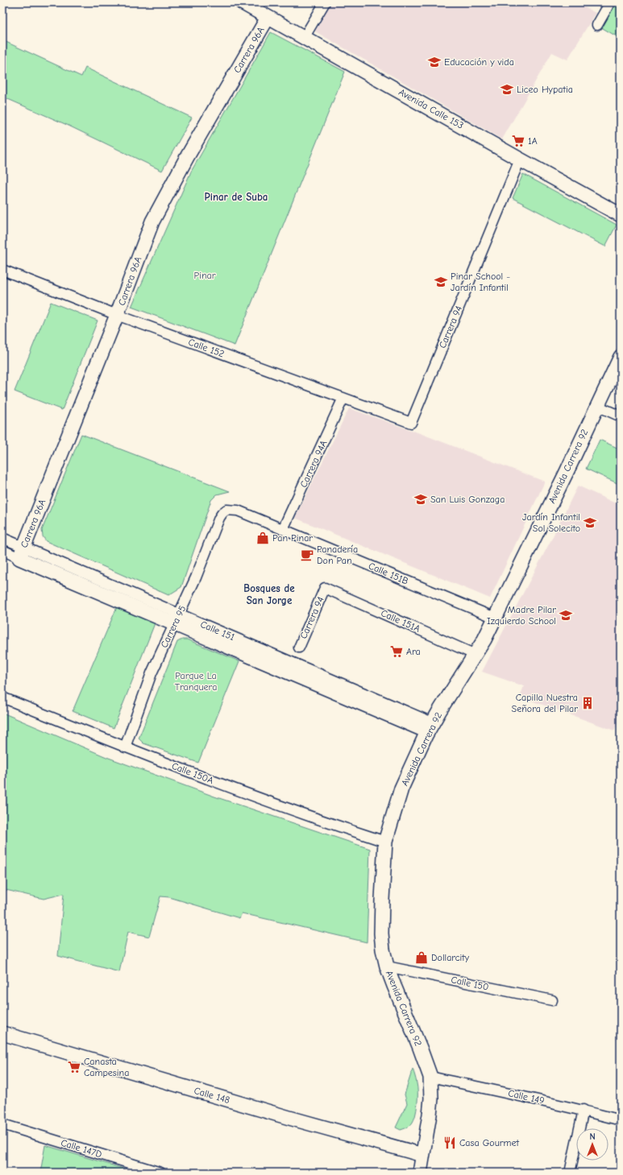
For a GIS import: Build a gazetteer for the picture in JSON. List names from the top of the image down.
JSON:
{
  "streets": {
    "street": [
      "Carrera 96A",
      "Avenida Calle 153",
      "Carrera 94",
      "Calle 152",
      "Carrera 94A",
      "Avenida Carrera 92",
      "Calle 151B",
      "Calle 151A",
      "Carrera 95",
      "Calle 151",
      "Calle 150A",
      "Calle 150",
      "Calle 148",
      "Calle 149",
      "Calle 147D"
    ]
  },
  "crossings": [
    ["Carrera 96A", "Avenida Calle 153"],
    ["Carrera 96A", "Calle 152"],
    ["Carrera 96A", "Calle 151"],
    ["Avenida Calle 153", "Carrera 94"],
    ["Carrera 94", "Calle 152"],
    ["Carrera 94", "Calle 151A"],
    ["Calle 152", "Carrera 94A"],
    ["Carrera 94A", "Calle 151B"],
    ["Avenida Carrera 92", "Calle 151B"],
    ["Avenida Carrera 92", "Calle 151A"],
    ["Avenida Carrera 92", "Calle 151"],
    ["Avenida Carrera 92", "Calle 150A"],
    ["Avenida Carrera 92", "Calle 150"],
    ["Avenida Carrera 92", "Calle 148"],
    ["Avenida Carrera 92", "Calle 149"],
    ["Calle 151B", "Carrera 95"],
    ["Carrera 95", "Calle 151"],
    ["Carrera 95", "Calle 150A"]
  ],
  "districts": ["Pinar de Suba", "Bosques de San Jorge"],
  "parks": ["Pinar", "Parque La Tranquera"],
  "places": {
    "school or university": [
      "Educación y vida",
      "Liceo Hypatia",
      "Pinar School - Jardín Infantil",
      "San Luis Gonzaga",
      "Jardín Infantil Sol Solecito",
      "Madre Pilar Izquierdo School"
    ],
    "supermarket": ["1A", "Ara", "Canasta Campesina"],
    "shop": ["Pan Pinar", "Dollarcity"],
    "cafe": ["Panadería Don Pan"],
    "building": ["Capilla Nuestra Señora del Pilar"],
    "restaurant": ["Casa Gourmet"]
  },
  "north": "top"
}
